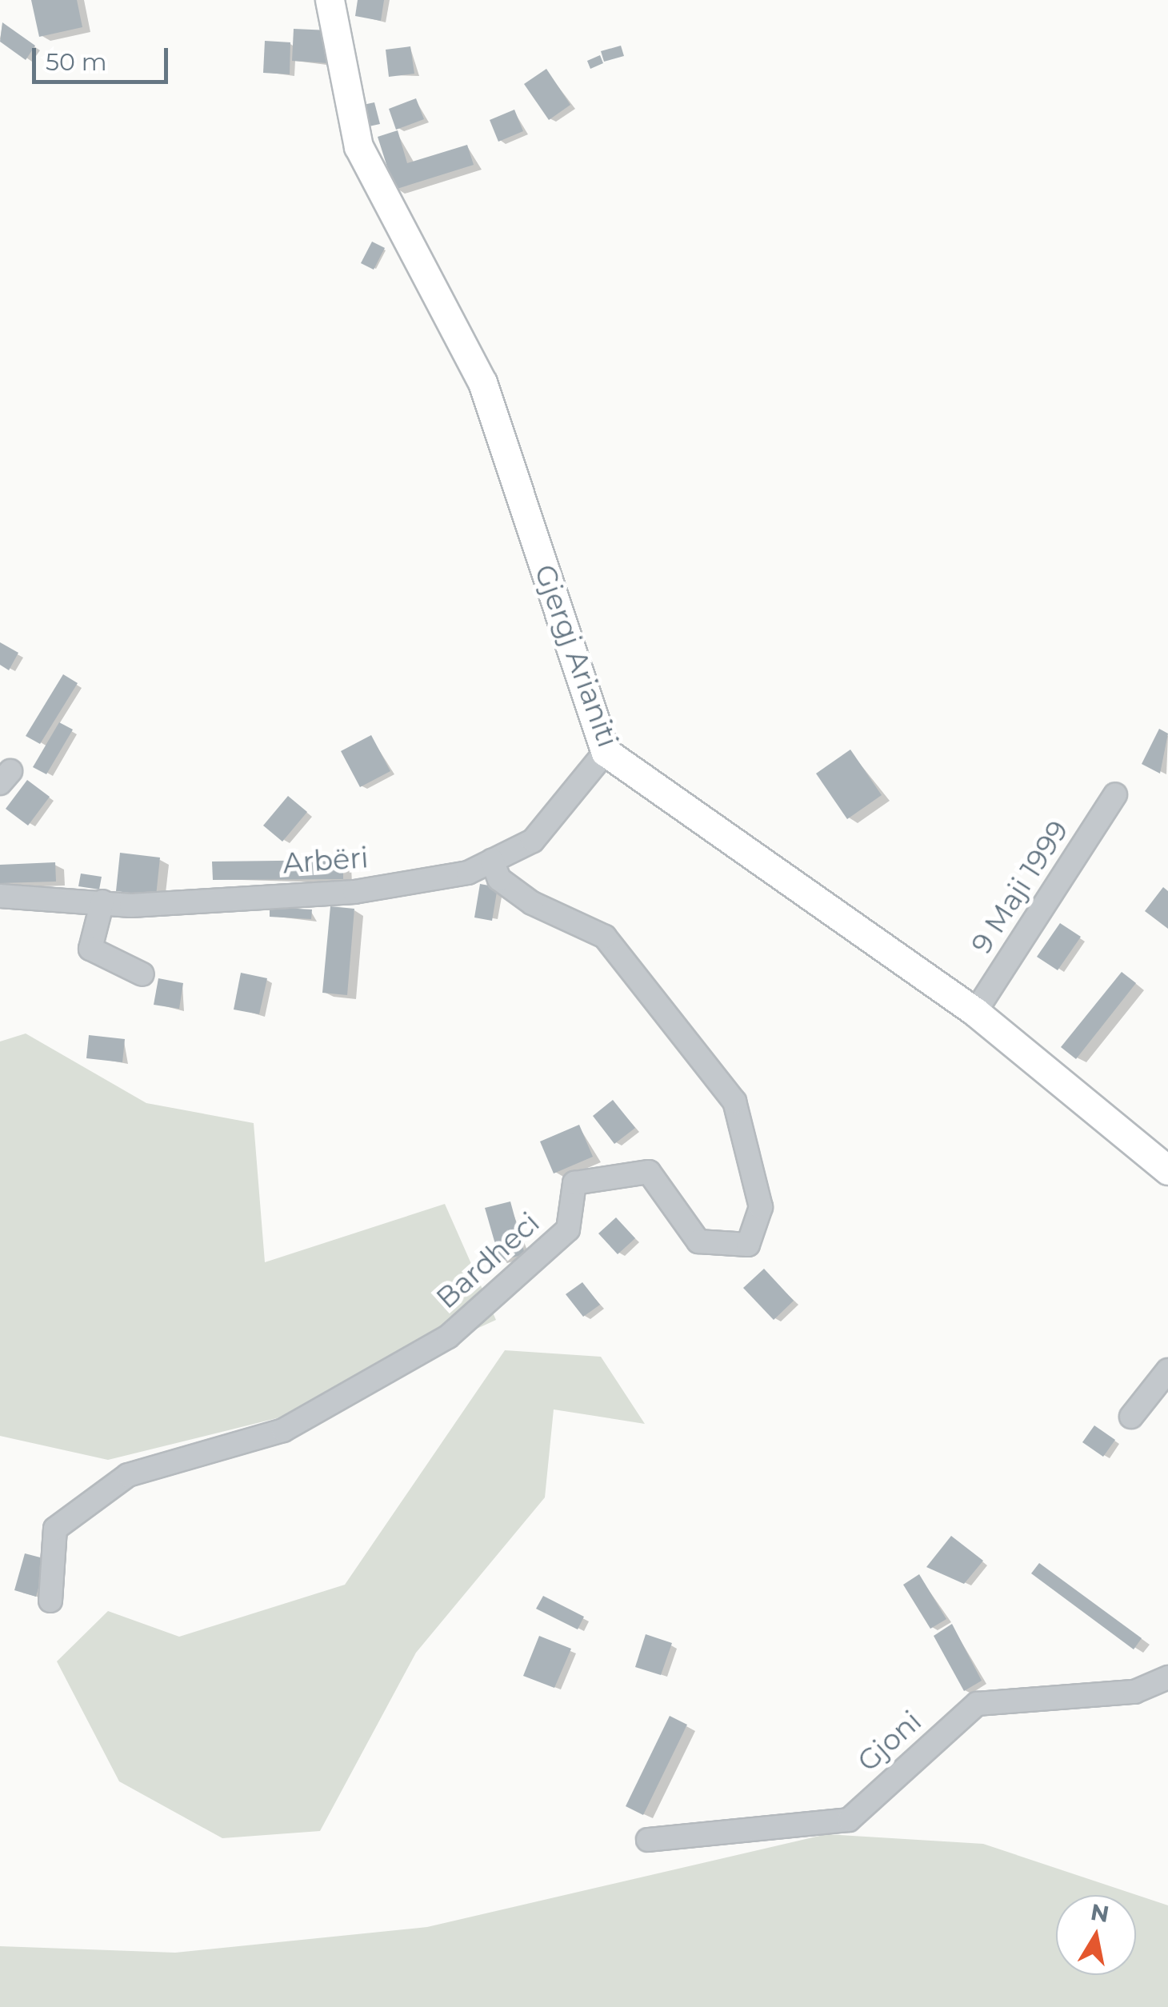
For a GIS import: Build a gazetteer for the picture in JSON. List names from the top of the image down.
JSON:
{
  "streets": {
    "main road": ["Gjergj Arianiti"],
    "street": [
      "Arbëri",
      "9 Maji 1999",
      "Bardheci",
      "Gjoni"
    ]
  },
  "crossings": [
    ["Gjergj Arianiti", "Arbëri"],
    ["Gjergj Arianiti", "9 Maji 1999"],
    ["Arbëri", "Bardheci"]
  ],
  "scale_bar": "50 m",
  "north": "top"
}
